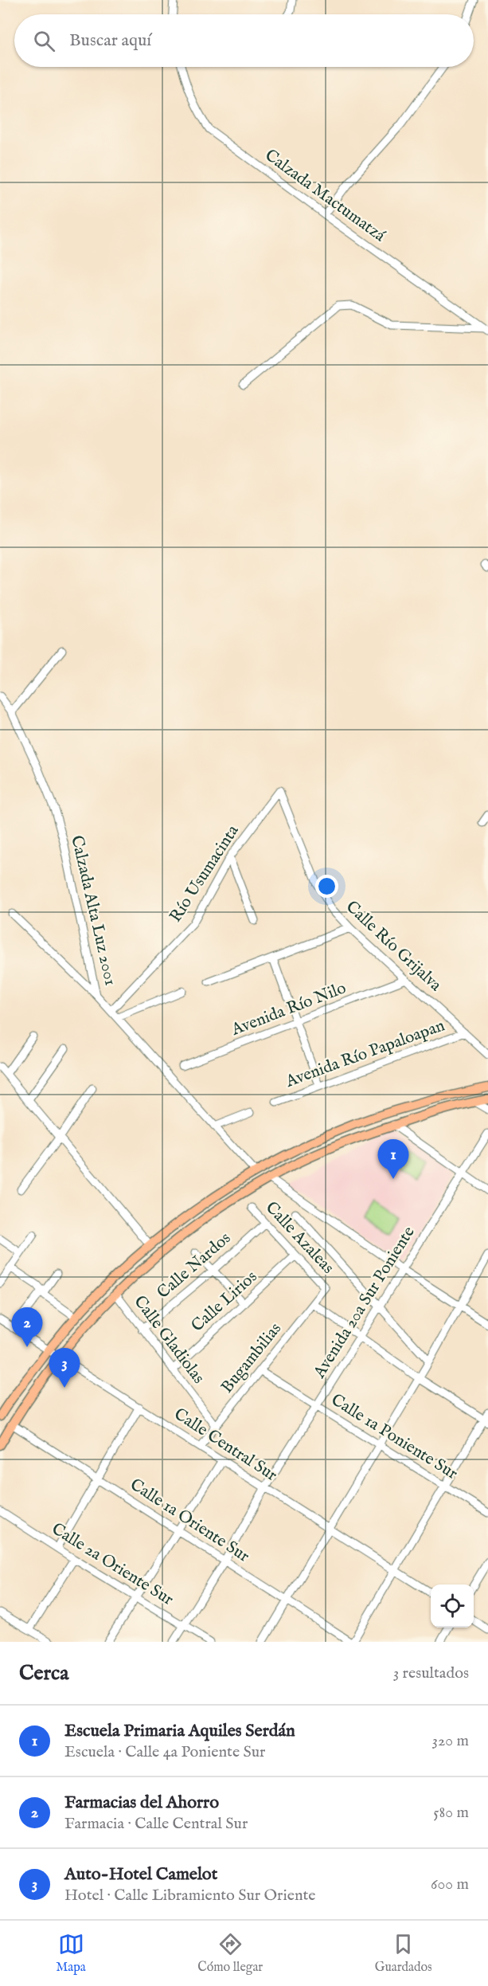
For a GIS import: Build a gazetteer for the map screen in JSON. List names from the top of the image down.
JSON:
{
  "streets": {
    "street": [
      "Calzada Mactumatzá",
      "Río Usumacinta",
      "Calzada Alta Luz 2001",
      "Calle Río Grijalva",
      "Avenida Río Nilo",
      "Avenida Río Papaloapan",
      "Calle Azaleas",
      "Calle Nardos",
      "Calle Lirios",
      "Avenida 20a Sur Poniente",
      "Calle Gladiolas",
      "Bugambilias",
      "Calle 1a Poniente Sur",
      "Calle Central Sur",
      "Calle 1a Oriente Sur",
      "Calle 2a Oriente Sur"
    ]
  },
  "crossings": [
    ["Río Usumacinta", "Calzada Alta Luz 2001"],
    ["Río Usumacinta", "Calle Río Grijalva"],
    ["Calle Río Grijalva", "Avenida Río Nilo"],
    ["Calle Río Grijalva", "Avenida Río Papaloapan"],
    ["Calle Azaleas", "Calle Nardos"],
    ["Calle Azaleas", "Calle Lirios"],
    ["Calle Azaleas", "Bugambilias"],
    ["Calle Nardos", "Calle Gladiolas"],
    ["Calle Lirios", "Calle Gladiolas"],
    ["Avenida 20a Sur Poniente", "Calle 1a Poniente Sur"],
    ["Avenida 20a Sur Poniente", "Calle Central Sur"],
    ["Avenida 20a Sur Poniente", "Calle 1a Oriente Sur"],
    ["Avenida 20a Sur Poniente", "Calle 2a Oriente Sur"],
    ["Calle Gladiolas", "Bugambilias"],
    ["Bugambilias", "Calle 1a Poniente Sur"],
    ["Bugambilias", "Calle Central Sur"]
  ],
  "page": {
    "search": "Buscar aquí",
    "pins": ["1", "2", "3"],
    "heading": ["Cerca", "3 resultados"],
    "list": [
      {
        "mark": "1",
        "name": "Escuela Primaria Aquiles Serdán",
        "note": "Escuela · Calle 4a Poniente Sur",
        "value": "320 m"
      },
      {
        "mark": "2",
        "name": "Farmacias del Ahorro",
        "note": "Farmacia · Calle Central Sur",
        "value": "580 m"
      },
      {
        "mark": "3",
        "name": "Auto-Hotel Camelot",
        "note": "Hotel · Calle Libramiento Sur Oriente",
        "value": "600 m"
      }
    ],
    "nav": ["Mapa", "Cómo llegar", "Guardados"]
  }
}
